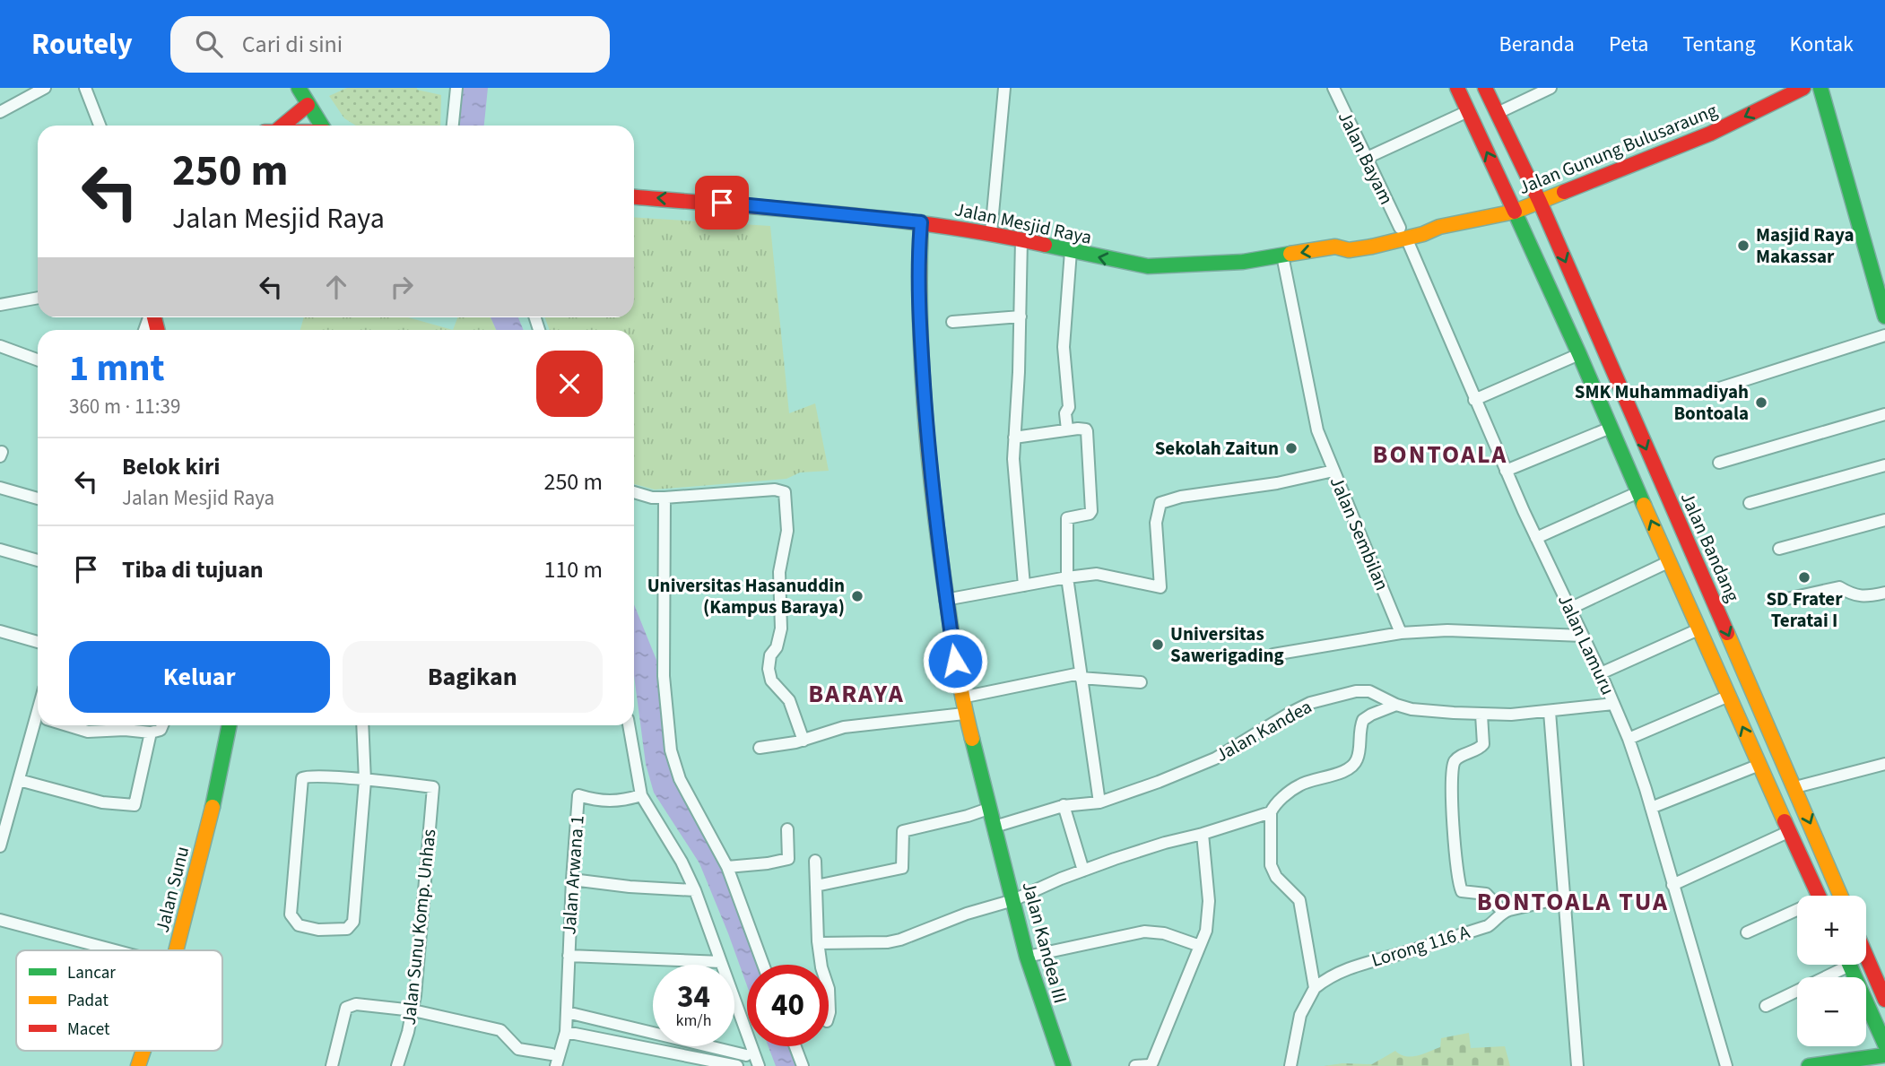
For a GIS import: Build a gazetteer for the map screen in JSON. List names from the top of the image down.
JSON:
{
  "streets": {
    "main road": [
      "Jalan Gunung Bulusaraung",
      "Jalan Mesjid Raya",
      "Jalan Bandang",
      "Jalan Sunu",
      "Jalan Kandea III"
    ],
    "street": [
      "Jalan Bayam",
      "Jalan Sembilan",
      "Jalan Lamuru",
      "Jalan Kandea",
      "Jalan Arwana 1",
      "Jalan Sunu Komp. Unhas",
      "Lorong 116 A"
    ]
  },
  "crossings": [
    ["Jalan Gunung Bulusaraung", "Jalan Mesjid Raya"],
    ["Jalan Gunung Bulusaraung", "Jalan Bandang"],
    ["Jalan Bayam", "Jalan Mesjid Raya"],
    ["Jalan Bayam", "Jalan Lamuru"],
    ["Jalan Mesjid Raya", "Jalan Sembilan"],
    ["Jalan Mesjid Raya", "Jalan Lamuru"],
    ["Jalan Mesjid Raya", "Jalan Kandea III"],
    ["Jalan Lamuru", "Jalan Kandea"],
    ["Jalan Kandea", "Jalan Kandea III"]
  ],
  "one_way": ["Jalan Gunung Bulusaraung", "Jalan Mesjid Raya"],
  "districts": ["BONTOALA", "BARAYA", "BONTOALA TUA"],
  "places": [
    "Masjid Raya Makassar",
    "SMK Muhammadiyah Bontoala",
    "Sekolah Zaitun",
    "SD Frater Teratai I",
    "Universitas Hasanuddin (Kampus Baraya)",
    "Universitas Sawerigading"
  ],
  "legend": ["Lancar", "Padat", "Macet"],
  "page": {
    "header": "Routely",
    "search": "Cari di sini",
    "nav": [
      "Beranda",
      "Peta",
      "Tentang",
      "Kontak"
    ],
    "turn": ["250 m", "Jalan Mesjid Raya"],
    "heading": ["1 mnt", "360 m · 11:39"],
    "list": [
      {
        "name": "Belok kiri",
        "note": "Jalan Mesjid Raya",
        "value": "250 m"
      },
      {
        "name": "Tiba di tujuan",
        "value": "110 m"
      }
    ],
    "buttons": ["Keluar", "Bagikan"],
    "map_buttons": ["+", "−"],
    "speed": "34 km/h",
    "limit": "40"
  }
}
